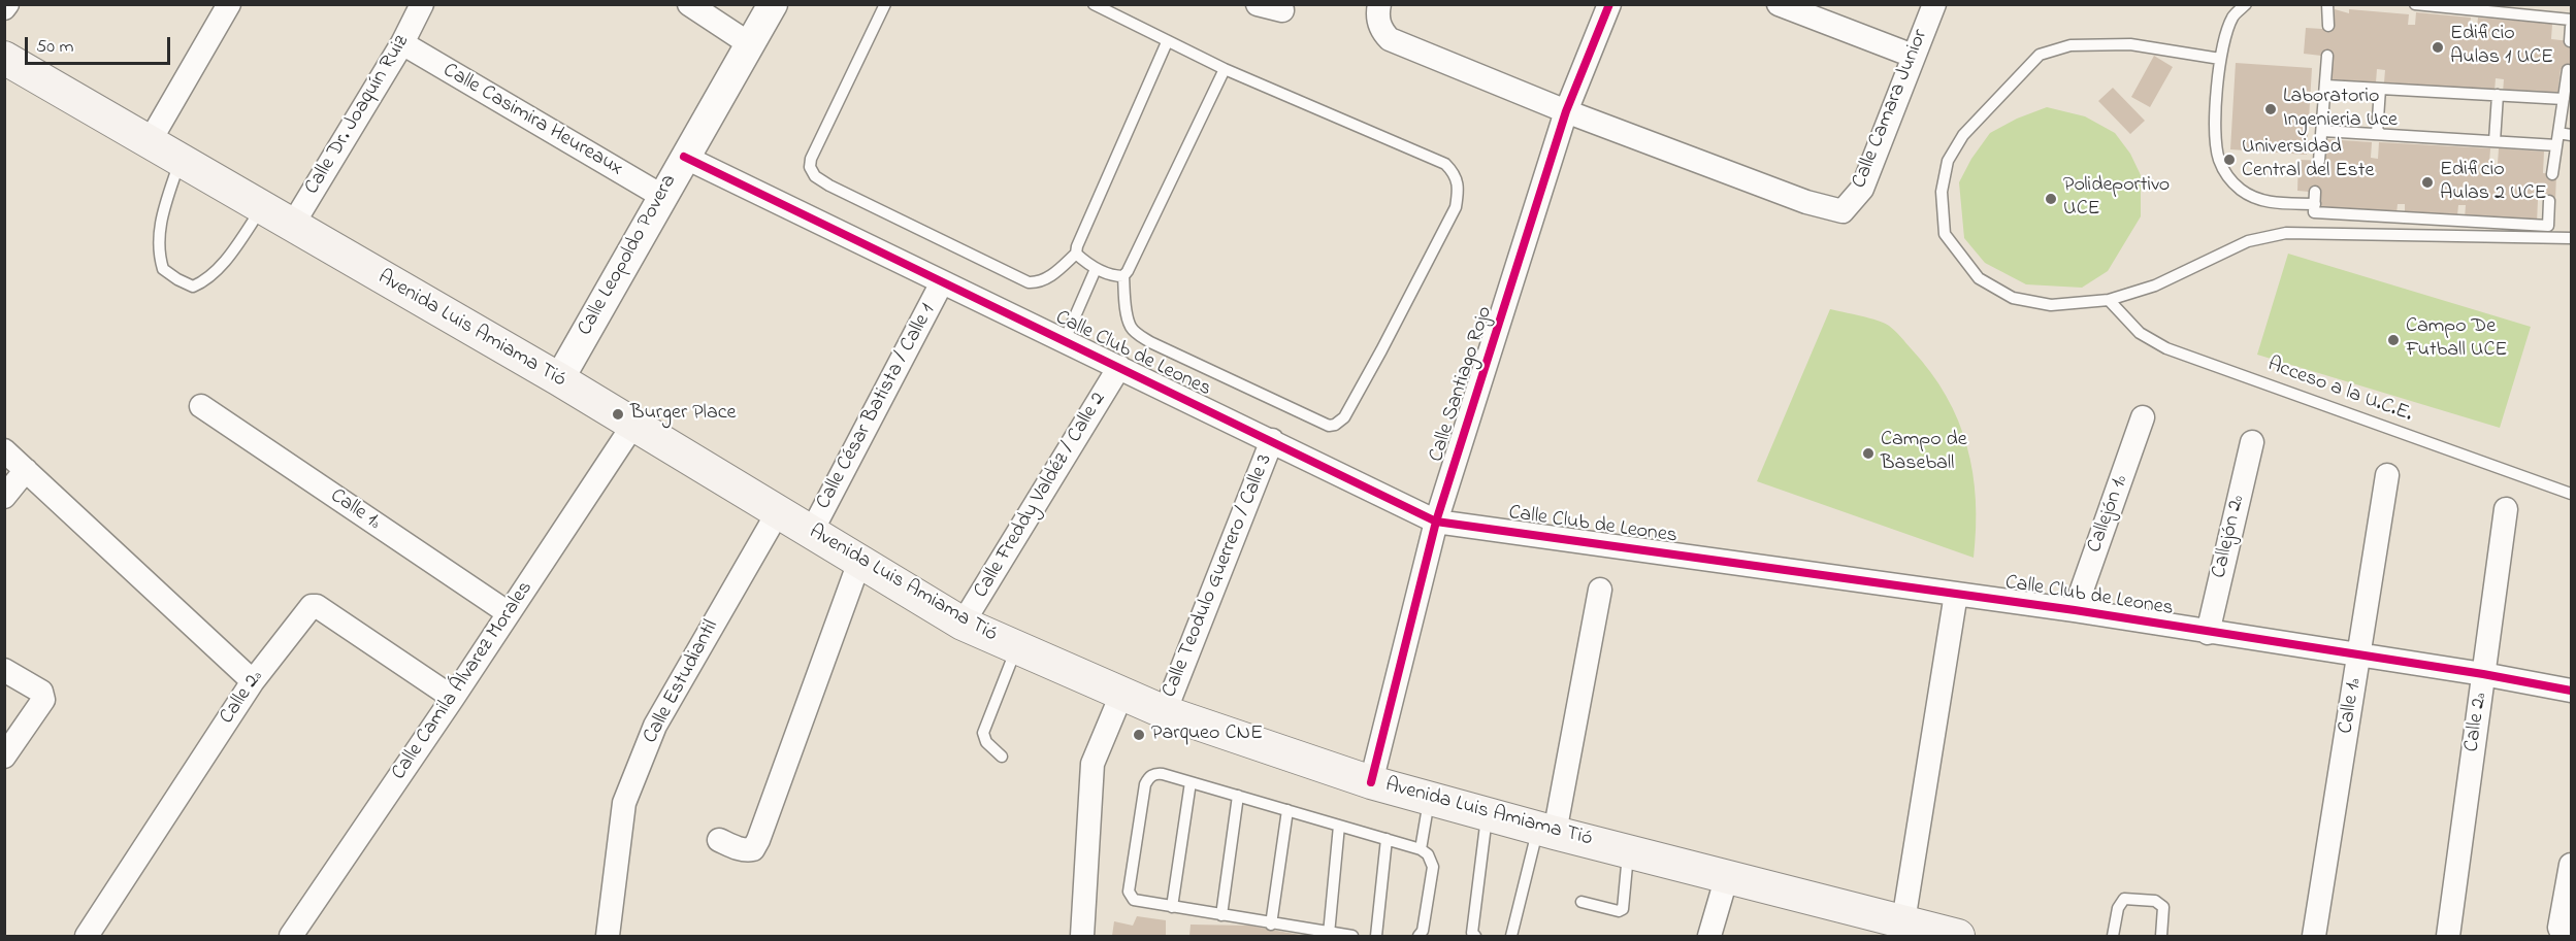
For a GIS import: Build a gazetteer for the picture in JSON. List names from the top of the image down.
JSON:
{
  "streets": {
    "main road": ["Avenida Luis Amiama Tió"],
    "street": [
      "Calle Camara Junior",
      "Calle Dr. Joaquín Ruiz",
      "Calle Casimira Heureaux",
      "Calle Leopoldo Povera",
      "Calle Club de Leones",
      "Calle Santiago Rojo",
      "Calle César Batista / Calle 1",
      "Calle Freddy Valdéz / Calle 2",
      "Calle 1ª",
      "Callejón 1º",
      "Callejón 2º",
      "Calle Teodulo Guerrero / Calle 3",
      "Calle Camila Álvarez Morales",
      "Calle Estudiantil",
      "Calle 2ª"
    ],
    "lane": ["Acceso a la U.C.E."]
  },
  "crossings": [
    ["Calle Camara Junior", "Calle Santiago Rojo"],
    ["Calle Dr. Joaquín Ruiz", "Calle Casimira Heureaux"],
    ["Calle Dr. Joaquín Ruiz", "Avenida Luis Amiama Tió"],
    ["Calle Casimira Heureaux", "Calle Leopoldo Povera"],
    ["Calle Leopoldo Povera", "Avenida Luis Amiama Tió"],
    ["Calle Leopoldo Povera", "Calle Club de Leones"],
    ["Avenida Luis Amiama Tió", "Calle Santiago Rojo"],
    ["Avenida Luis Amiama Tió", "Calle César Batista / Calle 1"],
    ["Avenida Luis Amiama Tió", "Calle Freddy Valdéz / Calle 2"],
    ["Avenida Luis Amiama Tió", "Calle Teodulo Guerrero / Calle 3"],
    ["Avenida Luis Amiama Tió", "Calle Camila Álvarez Morales"],
    ["Avenida Luis Amiama Tió", "Calle Estudiantil"],
    ["Calle Club de Leones", "Calle Santiago Rojo"],
    ["Calle Club de Leones", "Calle César Batista / Calle 1"],
    ["Calle Club de Leones", "Calle Freddy Valdéz / Calle 2"],
    ["Calle Club de Leones", "Calle 1ª"],
    ["Calle Club de Leones", "Callejón 1º"],
    ["Calle Club de Leones", "Callejón 2º"],
    ["Calle Club de Leones", "Calle Teodulo Guerrero / Calle 3"],
    ["Calle Club de Leones", "Calle 2ª"],
    ["Calle 1ª", "Calle Camila Álvarez Morales"],
    ["Calle Camila Álvarez Morales", "Calle 2ª"]
  ],
  "places": [
    "Edificio Aulas 1 UCE",
    "Laboratorio Ingenieria Uce",
    "Universidad Central del Este",
    "Edificio Aulas 2 UCE",
    "Polideportivo UCE",
    "Campo De Futball UCE",
    "Burger Place",
    "Campo de Baseball",
    "Parqueo CNE"
  ],
  "scale_bar": "50 m"
}
